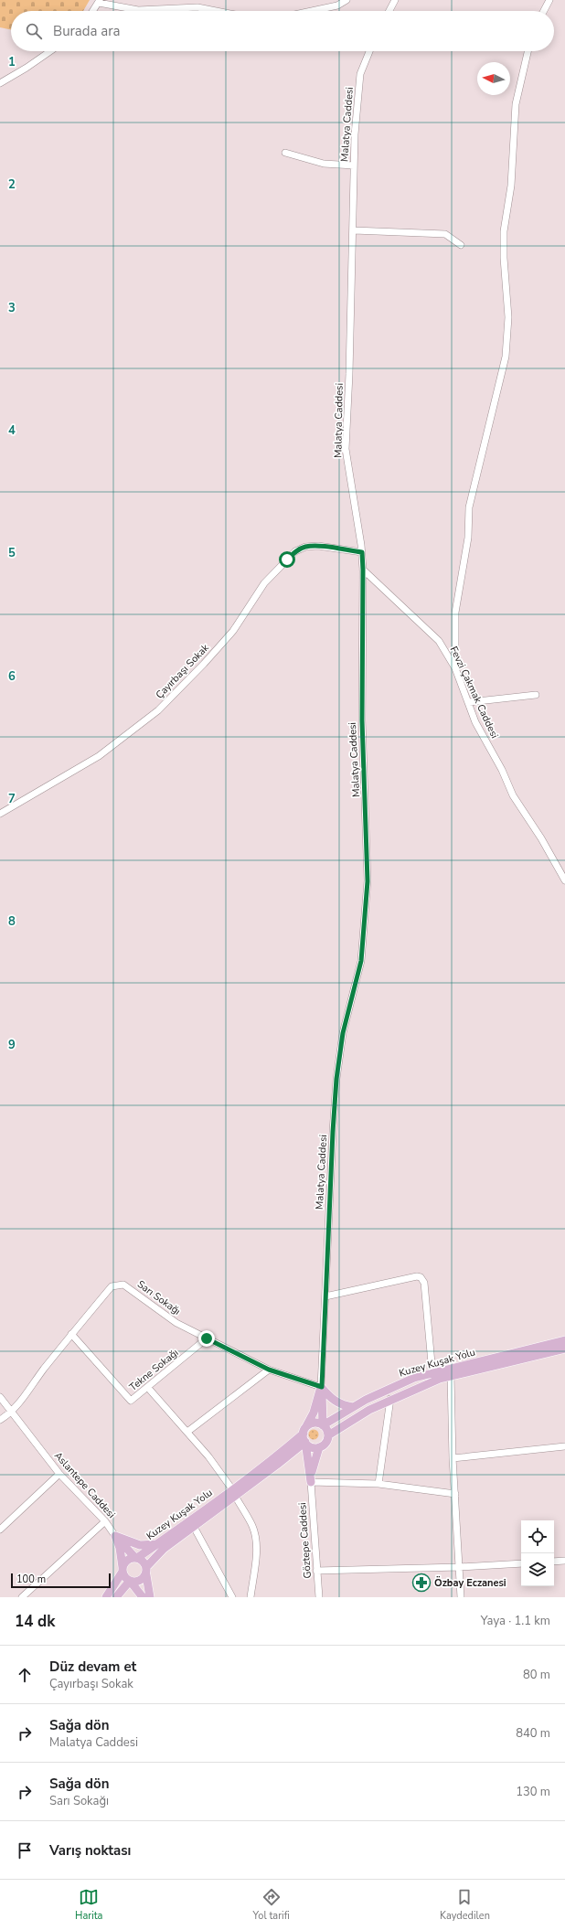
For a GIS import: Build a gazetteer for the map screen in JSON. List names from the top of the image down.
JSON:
{
  "streets": {
    "main road": ["Kuzey Kuşak Yolu"],
    "street": [
      "Malatya Caddesi",
      "Çayırbaşı Sokak",
      "Fevzi Çakmak Caddesi",
      "Sarı Sokağı",
      "Tekne Sokağı",
      "Aslantepe Caddesi",
      "Göztepe Caddesi"
    ]
  },
  "crossings": [
    ["Malatya Caddesi", "Çayırbaşı Sokak"],
    ["Malatya Caddesi", "Fevzi Çakmak Caddesi"],
    ["Malatya Caddesi", "Sarı Sokağı"],
    ["Sarı Sokağı", "Tekne Sokağı"],
    ["Sarı Sokağı", "Aslantepe Caddesi"]
  ],
  "places": {
    "pharmacy": ["Özbay Eczanesi"]
  },
  "scale_bar": "100 m",
  "north": "left",
  "page": {
    "search": "Burada ara",
    "scale": "100 m",
    "heading": ["14 dk", "Yaya · 1.1 km"],
    "list": [
      ["Düz devam et", "Çayırbaşı Sokak", "80 m"],
      ["Sağa dön", "Malatya Caddesi", "840 m"],
      ["Sağa dön", "Sarı Sokağı", "130 m"],
      "Varış noktası"
    ],
    "nav": ["Harita", "Yol tarifi", "Kaydedilen"]
  },
  "grid": {
    "rows": [
      "1",
      "2",
      "3",
      "4",
      "5",
      "6",
      "7",
      "8",
      "9"
    ]
  }
}
